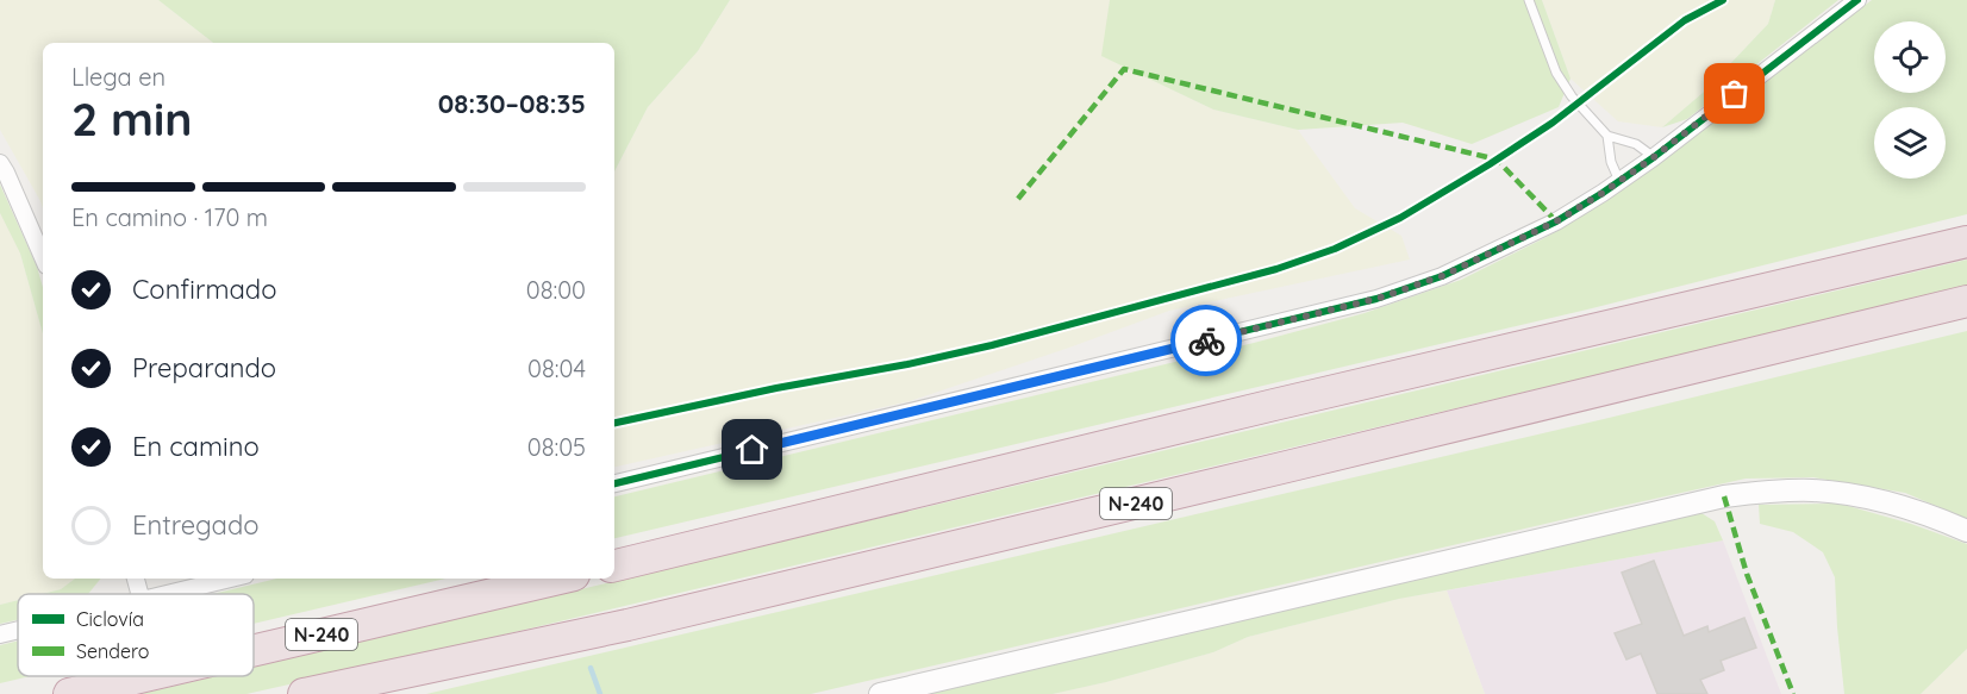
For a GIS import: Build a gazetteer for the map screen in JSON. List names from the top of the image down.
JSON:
{
  "streets": {
    "highway": ["N-240"]
  },
  "legend": ["Ciclovía", "Sendero"],
  "page": {
    "heading": ["2 min", "Llega en", "08:30–08:35"],
    "bar": "En camino · 170 m",
    "list": [
      ["Confirmado", "08:00"],
      ["Preparando", "08:04"],
      ["En camino", "08:05"],
      "Entregado"
    ]
  }
}
